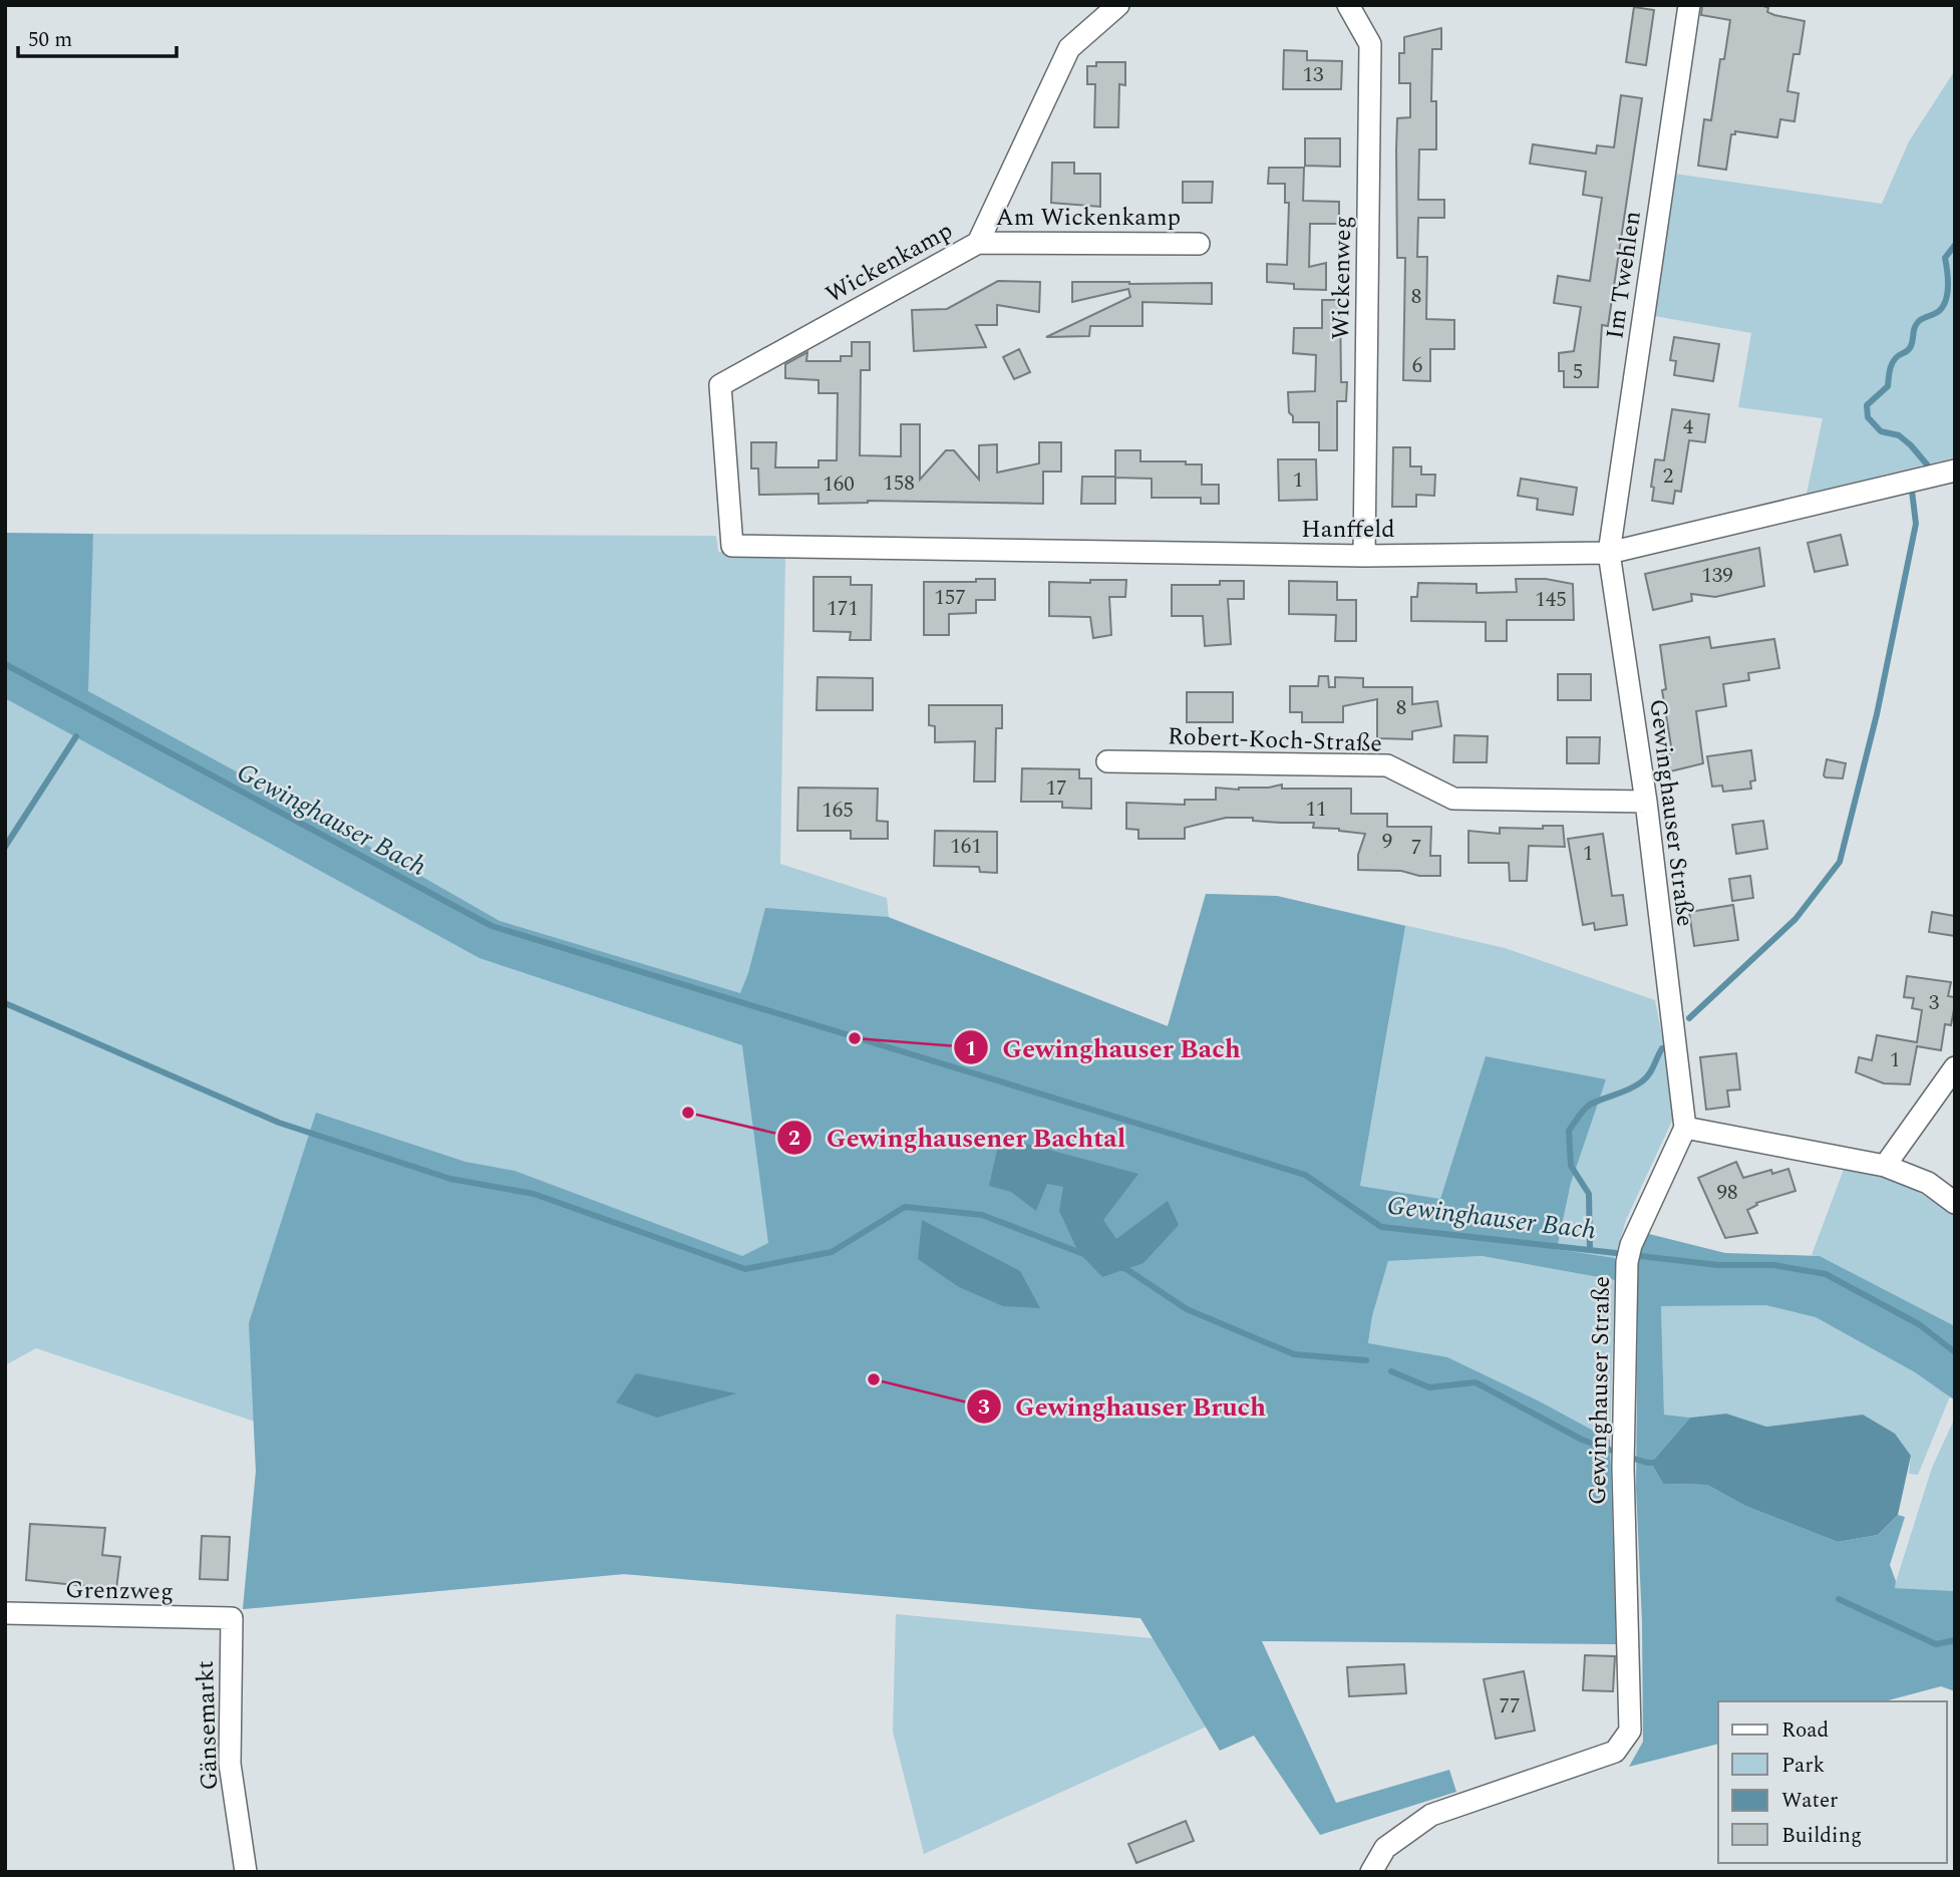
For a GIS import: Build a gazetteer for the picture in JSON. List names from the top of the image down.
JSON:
{
  "streets": {
    "street": [
      "Am Wickenkamp",
      "Wickenkamp",
      "Im Twehlen",
      "Wickenweg",
      "Hanffeld",
      "Robert-Koch-Straße",
      "Gewinghauser Straße",
      "Grenzweg",
      "Gänsemarkt"
    ]
  },
  "crossings": [
    ["Am Wickenkamp", "Wickenkamp"],
    ["Wickenkamp", "Hanffeld"],
    ["Im Twehlen", "Hanffeld"],
    ["Im Twehlen", "Gewinghauser Straße"],
    ["Wickenweg", "Hanffeld"],
    ["Hanffeld", "Gewinghauser Straße"],
    ["Robert-Koch-Straße", "Gewinghauser Straße"],
    ["Grenzweg", "Gänsemarkt"]
  ],
  "water": ["Gewinghauser Bach"],
  "places": ["Gewinghauser Bach", "Gewinghausener Bachtal", "Gewinghauser Bruch"],
  "house_numbers": [
    "13",
    "8",
    "6",
    "5",
    "4",
    "2",
    "1",
    "158",
    "160",
    "139",
    "157",
    "145",
    "171",
    "8",
    "17",
    "11",
    "165",
    "9",
    "161",
    "7",
    "1",
    "3",
    "1",
    "98",
    "77"
  ],
  "legend": [
    "Road",
    "Park",
    "Water",
    "Building"
  ],
  "scale_bar": "50 m"
}
